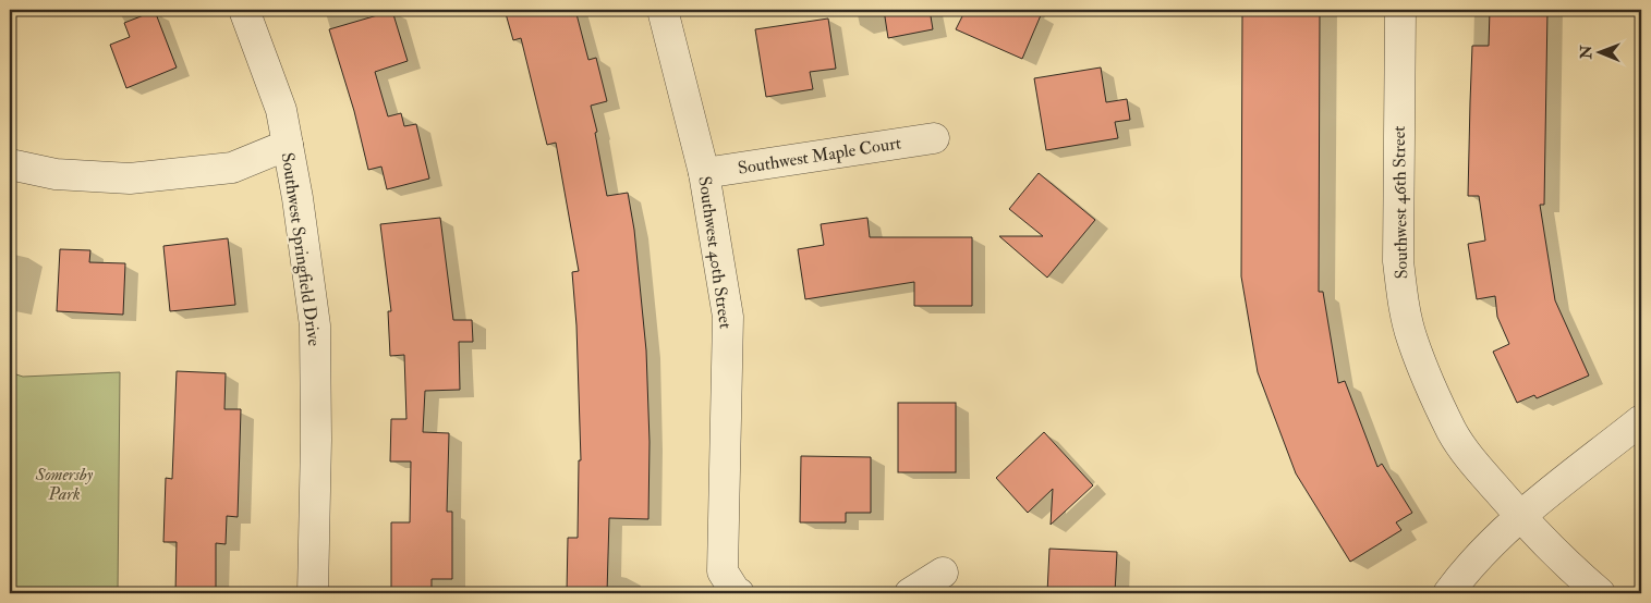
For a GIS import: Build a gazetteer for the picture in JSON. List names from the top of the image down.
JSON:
{
  "streets": {
    "street": [
      "Southwest Maple Court",
      "Southwest 46th Street",
      "Southwest Springfield Drive",
      "Southwest 40th Street"
    ]
  },
  "crossings": [
    ["Southwest Maple Court", "Southwest 40th Street"]
  ],
  "parks": ["Somersby Park"],
  "north": "left"
}
